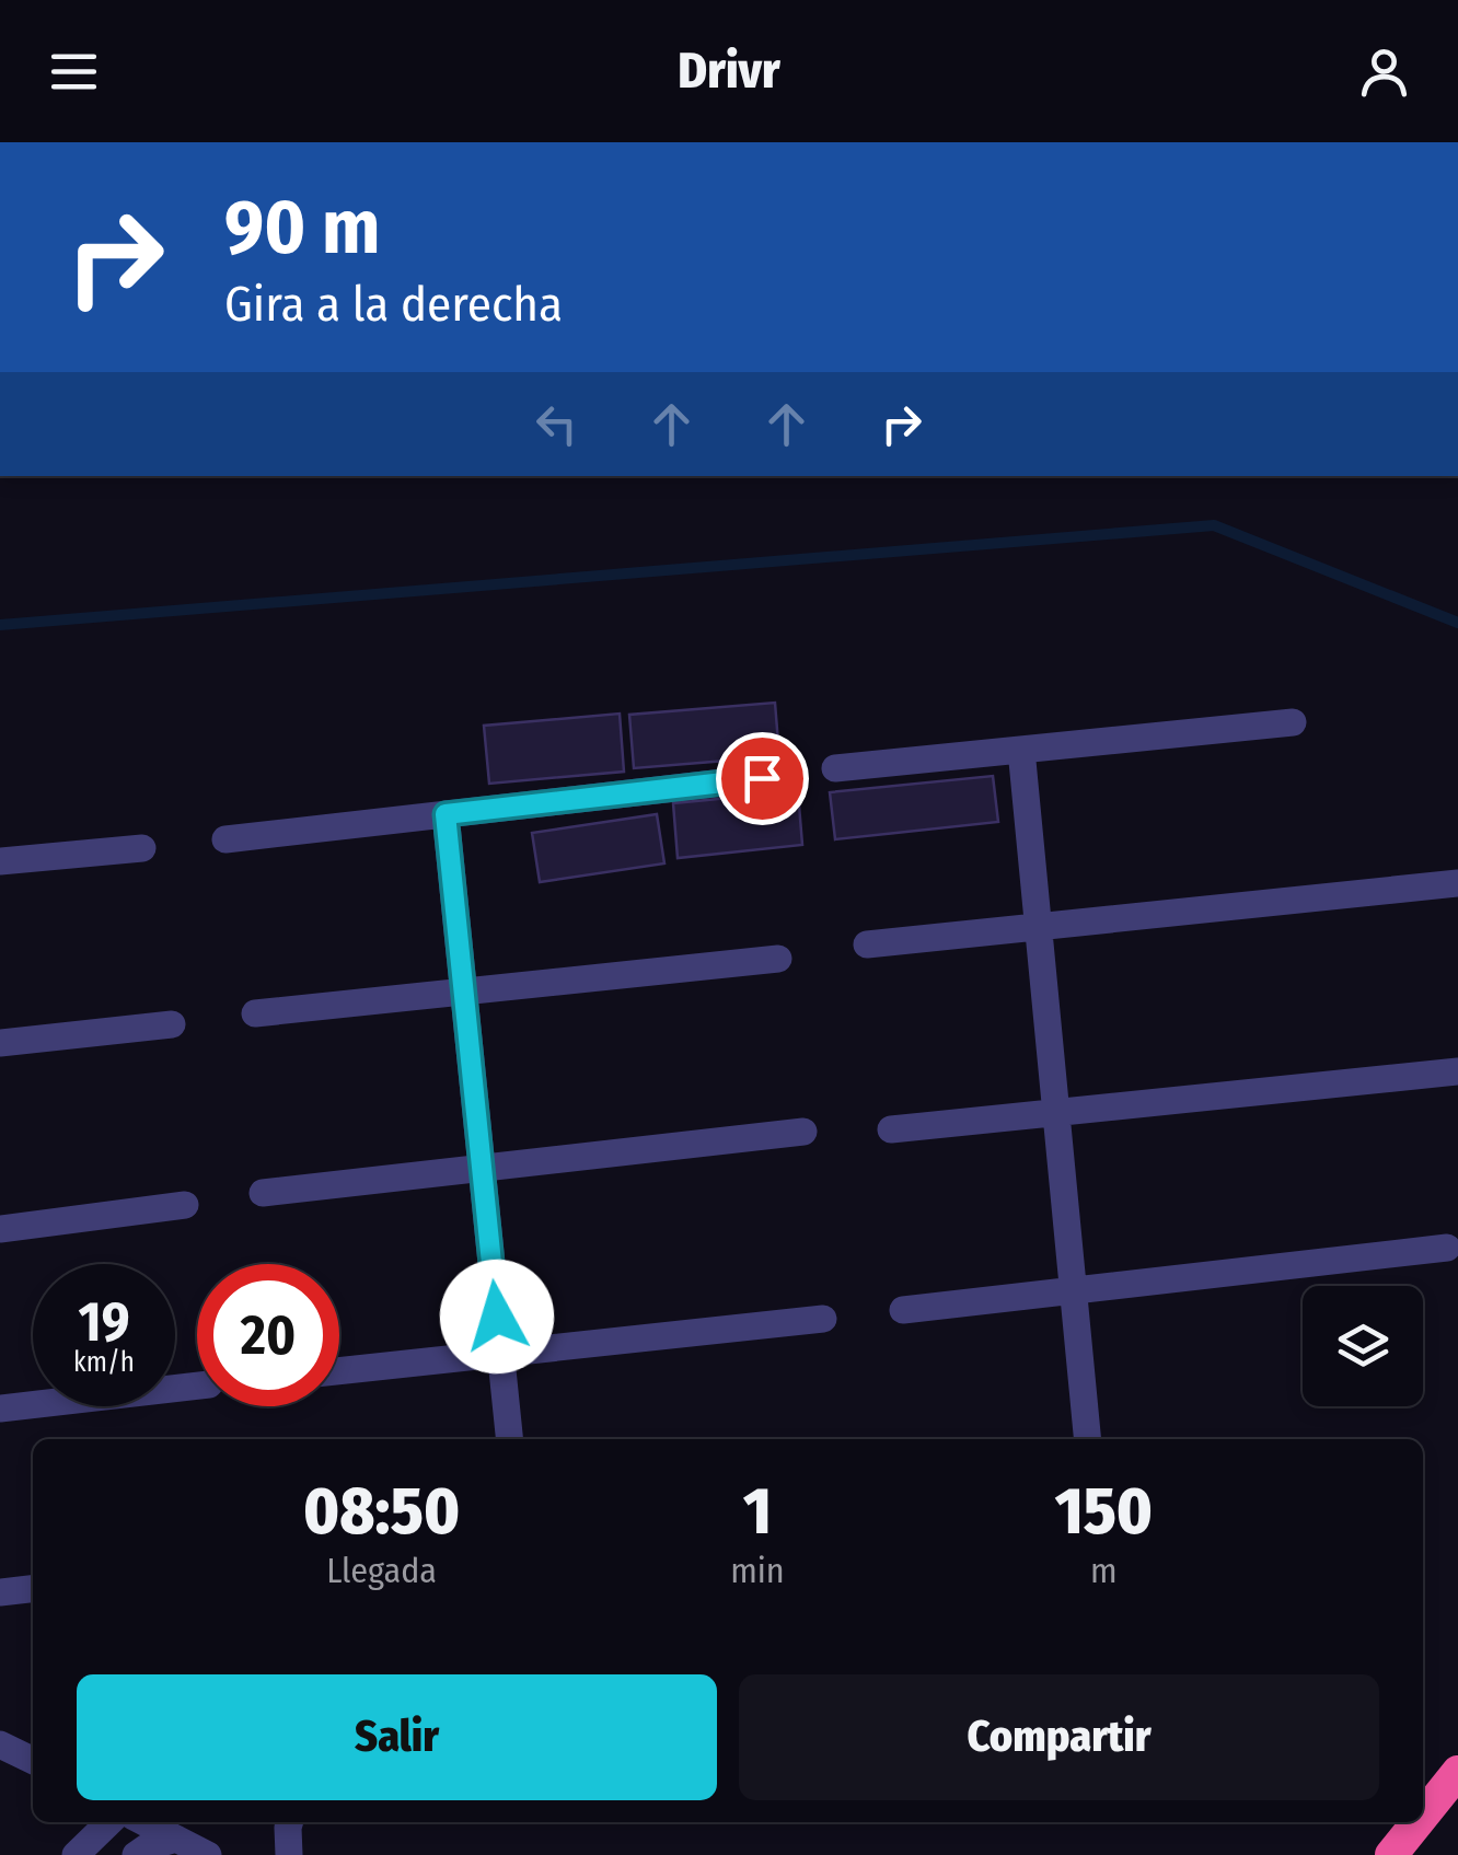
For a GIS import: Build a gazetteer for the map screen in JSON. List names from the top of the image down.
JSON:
{
  "page": {
    "header": "Drivr",
    "turn": ["90 m", "Gira a la derecha"],
    "speed": "19 km/h",
    "limit": "20",
    "eta": [
      "08:50",
      "Llegada",
      "1",
      "min",
      "150",
      "m"
    ],
    "buttons": ["Salir", "Compartir"]
  }
}
